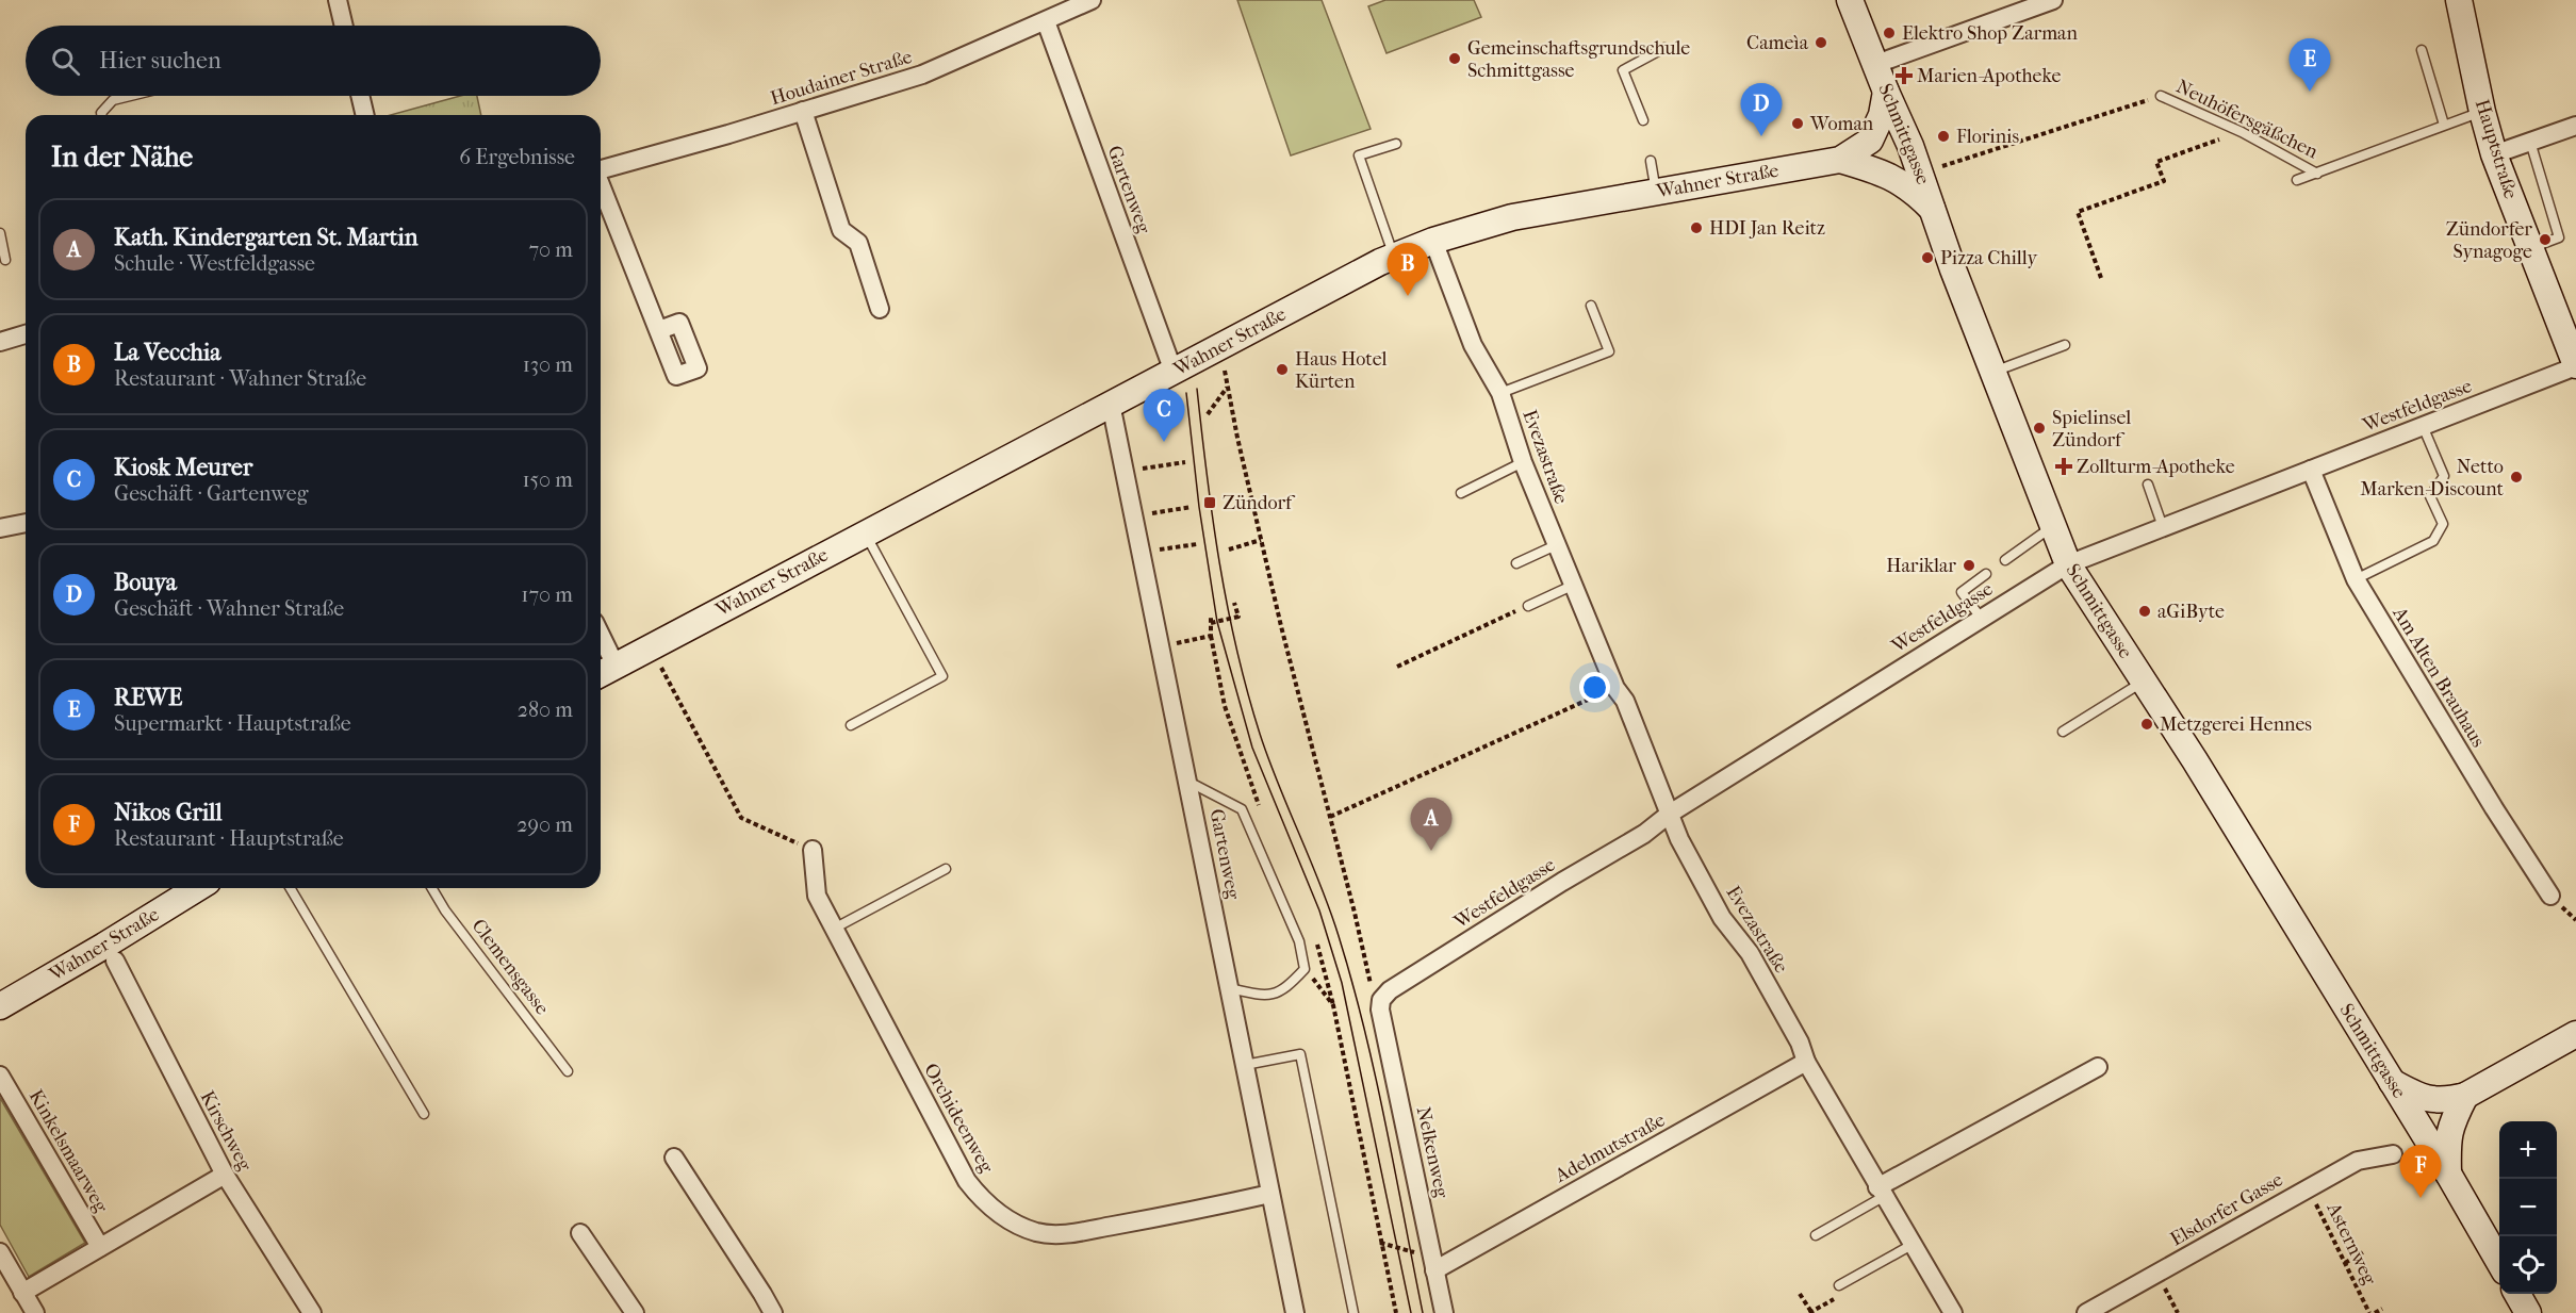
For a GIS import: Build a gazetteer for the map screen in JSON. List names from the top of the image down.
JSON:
{
  "streets": {
    "main road": ["Schmittgasse", "Hauptstraße", "Wahner Straße"],
    "street": [
      "Houdainer Straße",
      "Gartenweg",
      "Westfeldgasse",
      "Evezastraße",
      "Am Alten Brauhaus",
      "Orchideenweg",
      "Kirschweg",
      "Adelmutstraße",
      "Kinkelsmaarweg",
      "Nelkenweg",
      "Elsdorfer Gasse"
    ],
    "lane": ["Neuhöfersgäßchen", "Clemensgasse"],
    "path": ["Asternweg"]
  },
  "crossings": [
    ["Houdainer Straße", "Gartenweg"],
    ["Neuhöfersgäßchen", "Schmittgasse"],
    ["Neuhöfersgäßchen", "Hauptstraße"],
    ["Schmittgasse", "Wahner Straße"],
    ["Schmittgasse", "Westfeldgasse"],
    ["Hauptstraße", "Westfeldgasse"],
    ["Wahner Straße", "Gartenweg"],
    ["Wahner Straße", "Evezastraße"],
    ["Gartenweg", "Orchideenweg"],
    ["Westfeldgasse", "Evezastraße"],
    ["Westfeldgasse", "Am Alten Brauhaus"],
    ["Westfeldgasse", "Nelkenweg"],
    ["Evezastraße", "Adelmutstraße"],
    ["Adelmutstraße", "Nelkenweg"],
    ["Elsdorfer Gasse", "Asternweg"]
  ],
  "places": {
    "other": [
      "Elektro Shop Zarman",
      "Cameìa",
      "Gemeinschaftsgrundschule Schmittgasse",
      "Woman",
      "Florinis",
      "HDI Jan Reitz",
      "Zündorfer Synagoge",
      "Pizza Chilly",
      "Haus Hotel Kürten",
      "Spielinsel Zündorf",
      "Netto Marken-Discount",
      "Hariklar",
      "aGiByte",
      "Metzgerei Hennes"
    ],
    "health": ["Marien-Apotheke", "Zollturm-Apotheke"],
    "transit": ["Zündorf"]
  },
  "page": {
    "search": "Hier suchen",
    "pins": [
      "E",
      "D",
      "B",
      "C",
      "A",
      "F"
    ],
    "heading": ["In der Nähe", "6 Ergebnisse"],
    "list": [
      {
        "mark": "A",
        "name": "Kath. Kindergarten St. Martin",
        "note": "Schule · Westfeldgasse",
        "value": "70 m"
      },
      {
        "mark": "B",
        "name": "La Vecchia",
        "note": "Restaurant · Wahner Straße",
        "value": "130 m"
      },
      {
        "mark": "C",
        "name": "Kiosk Meurer",
        "note": "Geschäft · Gartenweg",
        "value": "150 m"
      },
      {
        "mark": "D",
        "name": "Bouya",
        "note": "Geschäft · Wahner Straße",
        "value": "170 m"
      },
      {
        "mark": "E",
        "name": "REWE",
        "note": "Supermarkt · Hauptstraße",
        "value": "280 m"
      },
      {
        "mark": "F",
        "name": "Nikos Grill",
        "note": "Restaurant · Hauptstraße",
        "value": "290 m"
      }
    ],
    "map_buttons": ["+", "−"]
  }
}
